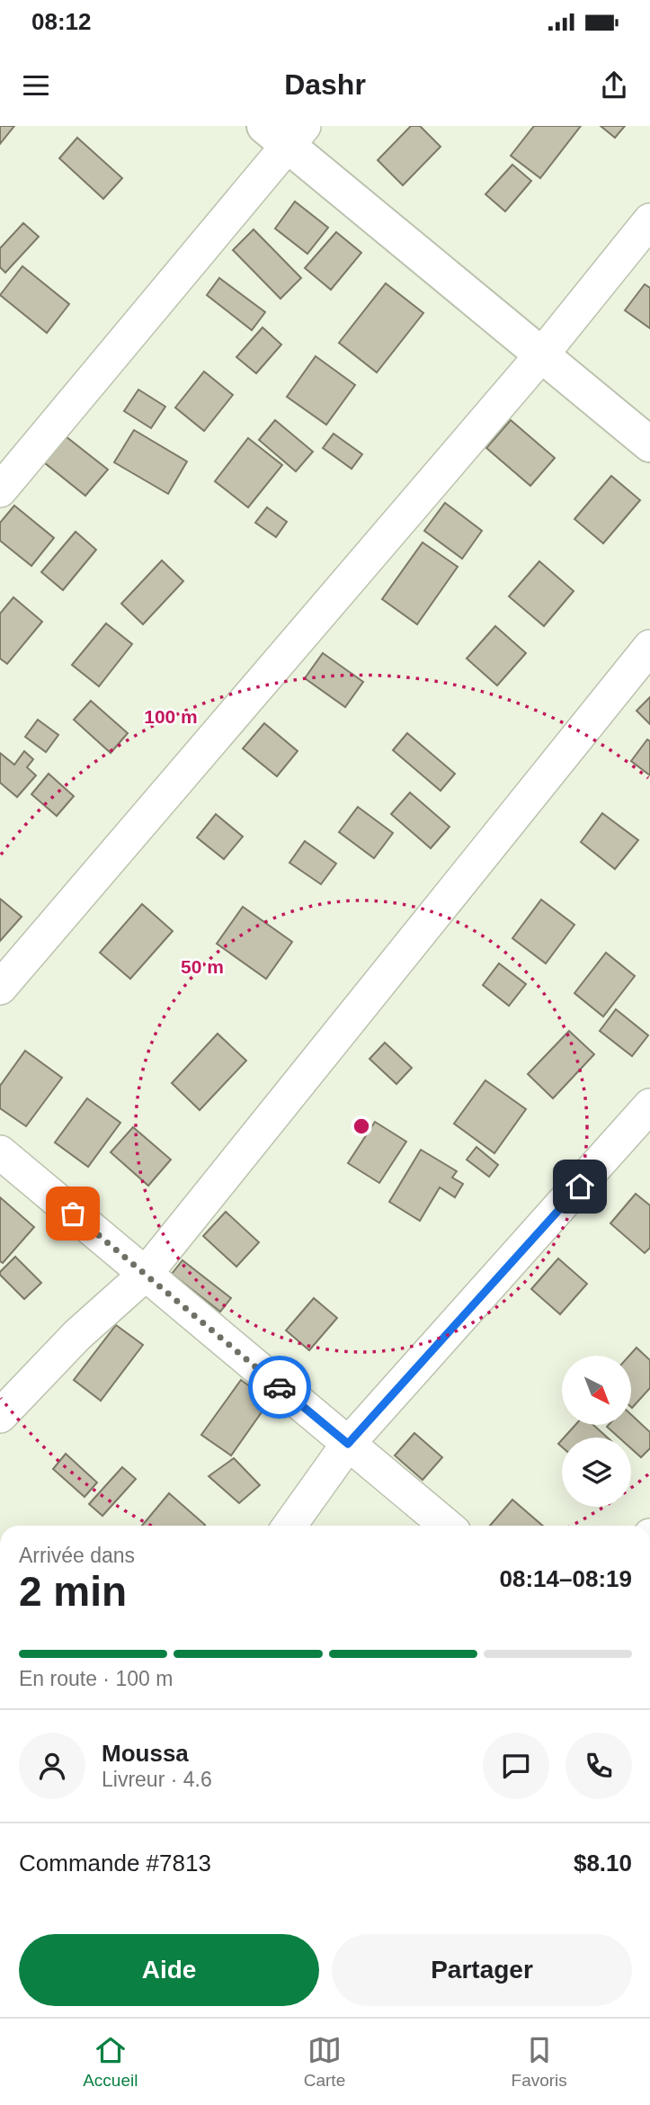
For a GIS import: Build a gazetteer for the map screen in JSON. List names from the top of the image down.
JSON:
{
  "north": "bottom right",
  "page": {
    "status": "08:12",
    "header": "Dashr",
    "heading": ["2 min", "Arrivée dans", "08:14–08:19"],
    "panel": [
      "Moussa",
      "Livreur · 4.6",
      "Commande #7813",
      "$8.10"
    ],
    "bar": "En route · 100 m",
    "buttons": ["Aide", "Partager"],
    "tabs": ["Accueil", "Carte", "Favoris"]
  },
  "rings": ["100 m", "50 m"]
}
